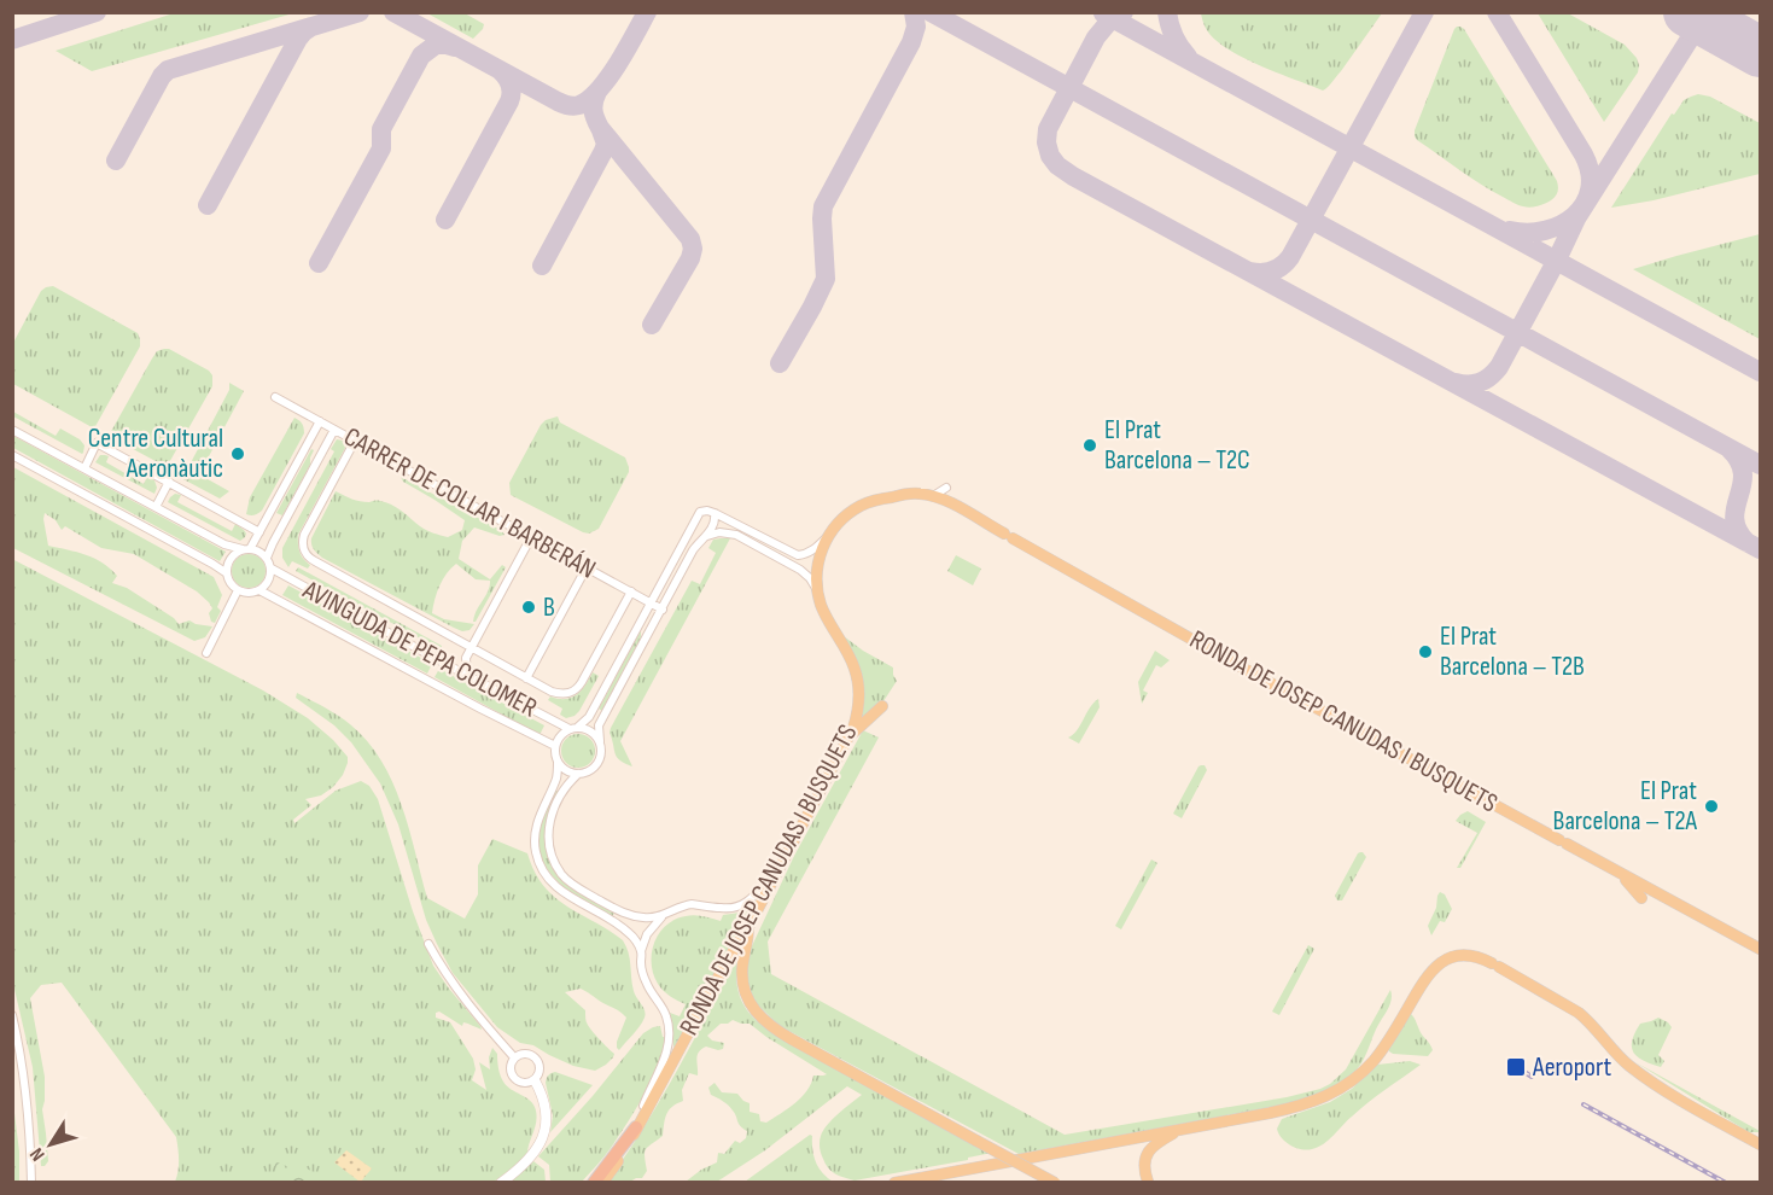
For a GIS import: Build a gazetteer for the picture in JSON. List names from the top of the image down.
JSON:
{
  "streets": {
    "main road": ["RONDA DE JOSEP CANUDAS I BUSQUETS"],
    "street": ["CARRER DE COLLAR I BARBERÁN", "AVINGUDA DE PEPA COLOMER"]
  },
  "crossings": [
    ["CARRER DE COLLAR I BARBERÁN", "AVINGUDA DE PEPA COLOMER"]
  ],
  "places": {
    "other": [
      "El Prat Barcelona – T2C",
      "Centre Cultural Aeronàutic",
      "B",
      "El Prat Barcelona – T2B",
      "El Prat Barcelona – T2A"
    ],
    "transit": ["Aeroport"]
  },
  "north": "bottom left"
}
